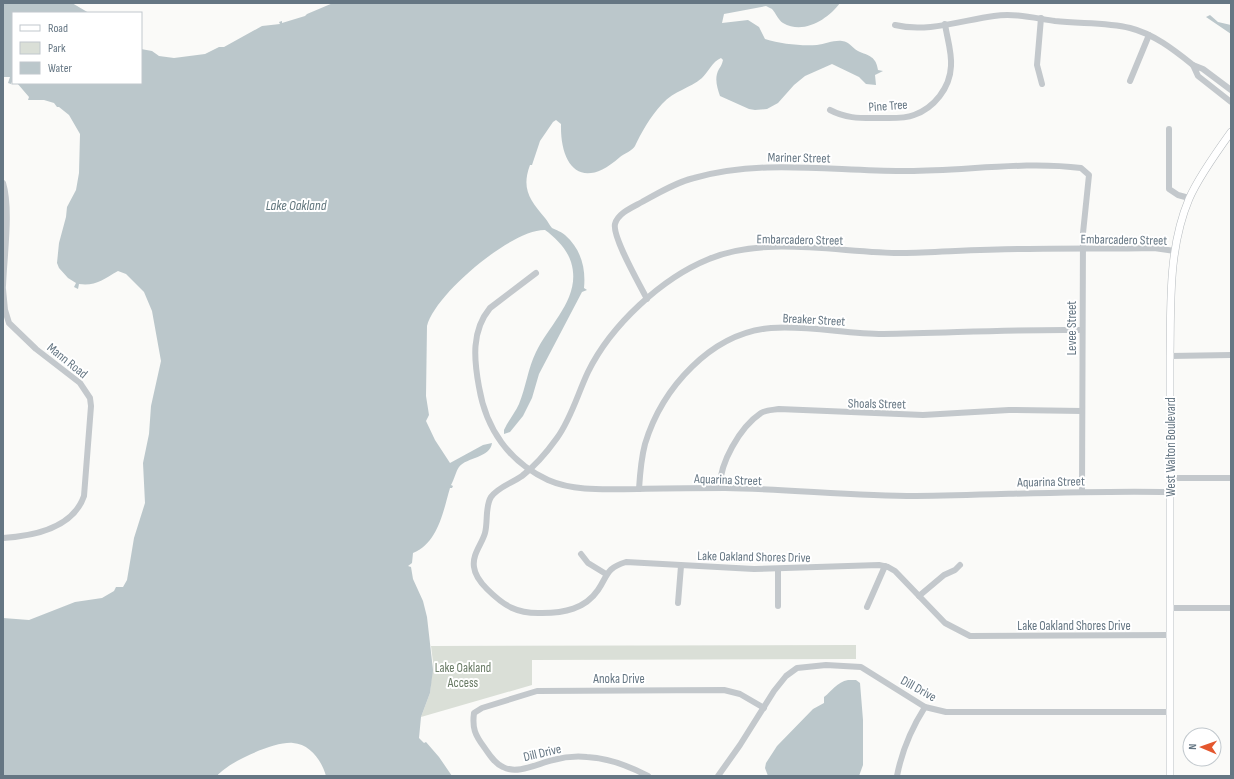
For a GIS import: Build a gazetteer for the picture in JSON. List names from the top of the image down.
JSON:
{
  "streets": {
    "main road": ["West Walton Boulevard"],
    "street": [
      "Pine Tree",
      "Mariner Street",
      "Embarcadero Street",
      "Breaker Street",
      "Levee Street",
      "Mann Road",
      "Shoals Street",
      "Aquarina Street",
      "Lake Oakland Shores Drive",
      "Anoka Drive",
      "Dill Drive"
    ]
  },
  "crossings": [
    ["Mariner Street", "Embarcadero Street"],
    ["Mariner Street", "Levee Street"],
    ["Embarcadero Street", "Levee Street"],
    ["Embarcadero Street", "West Walton Boulevard"],
    ["Embarcadero Street", "Aquarina Street"],
    ["Breaker Street", "Levee Street"],
    ["Breaker Street", "Aquarina Street"],
    ["Levee Street", "Shoals Street"],
    ["Levee Street", "Aquarina Street"],
    ["Shoals Street", "Aquarina Street"],
    ["West Walton Boulevard", "Aquarina Street"],
    ["West Walton Boulevard", "Lake Oakland Shores Drive"],
    ["West Walton Boulevard", "Dill Drive"],
    ["Anoka Drive", "Dill Drive"]
  ],
  "water": ["Lake Oakland"],
  "parks": ["Lake Oakland Access"],
  "legend": ["Road", "Park", "Water"],
  "north": "left"
}
